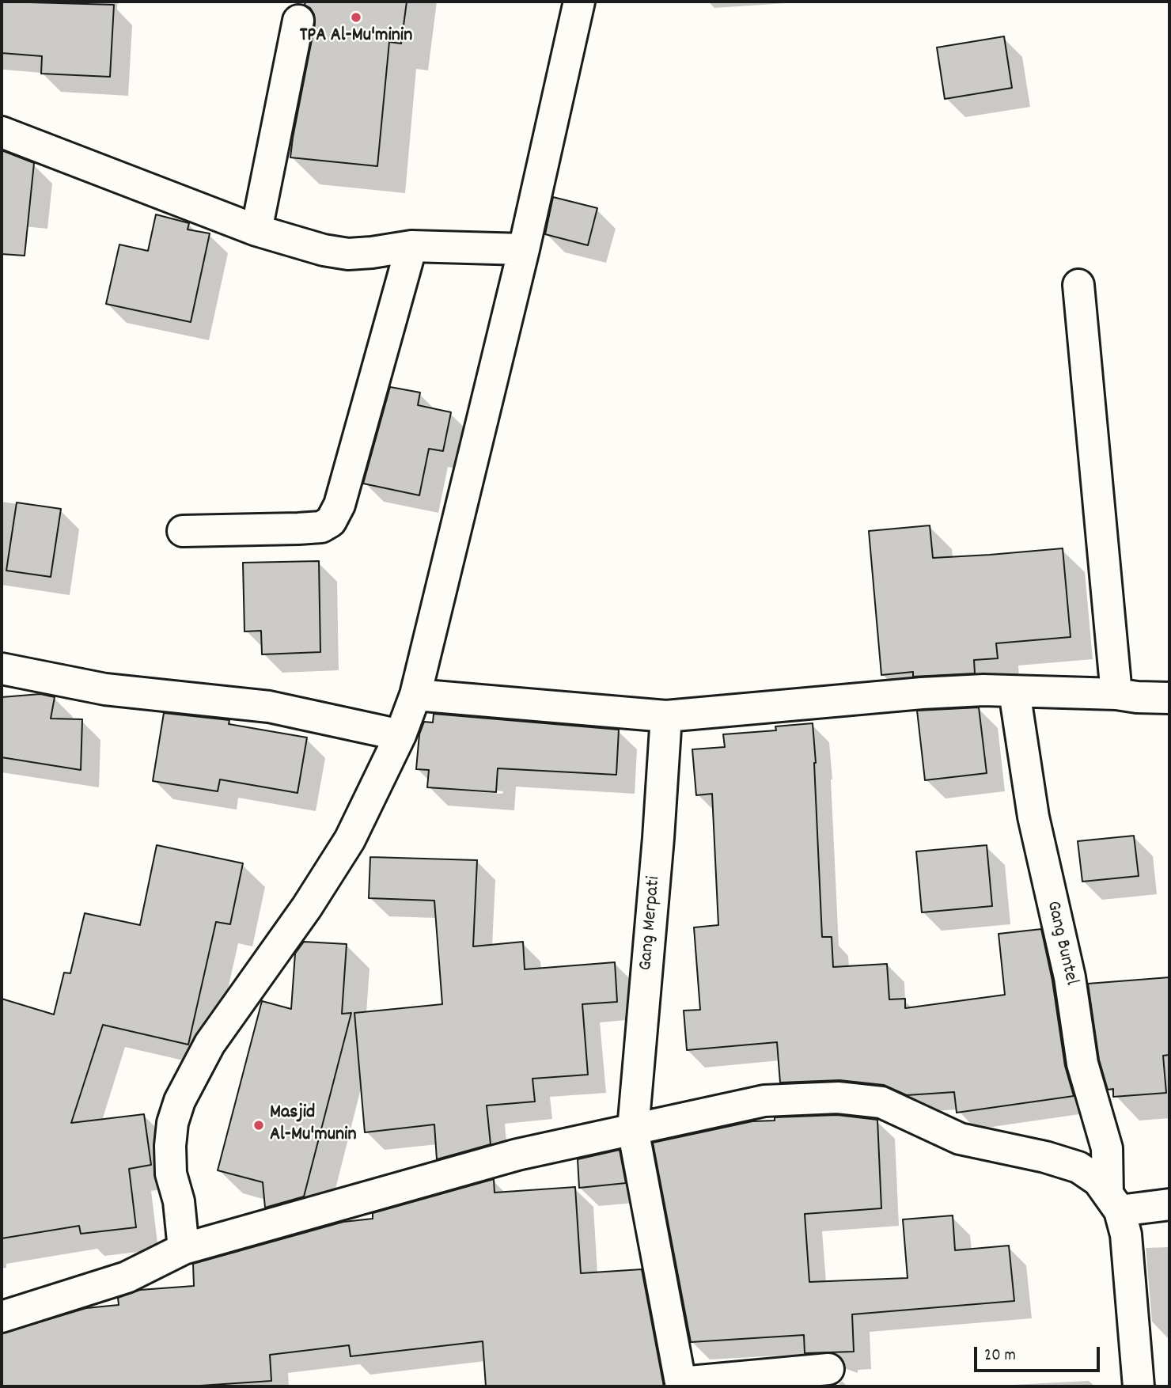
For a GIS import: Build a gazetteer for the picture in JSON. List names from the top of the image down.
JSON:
{
  "streets": {
    "street": ["Gang Merpati", "Gang Buntel"]
  },
  "places": ["TPA Al-Mu'minin", "Masjid Al-Mu'munin"],
  "scale_bar": "20 m"
}
